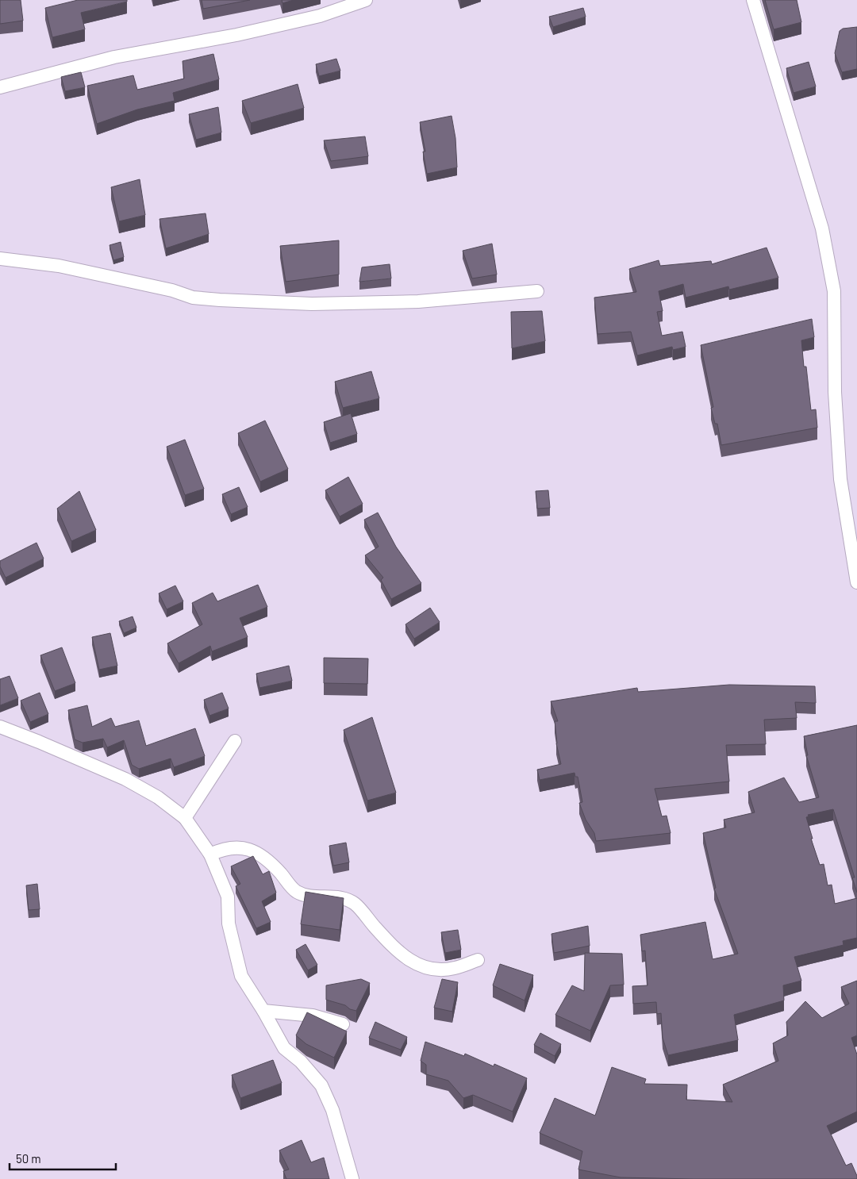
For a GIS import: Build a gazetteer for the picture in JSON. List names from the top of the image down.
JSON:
{
  "scale_bar": "50 m"
}
